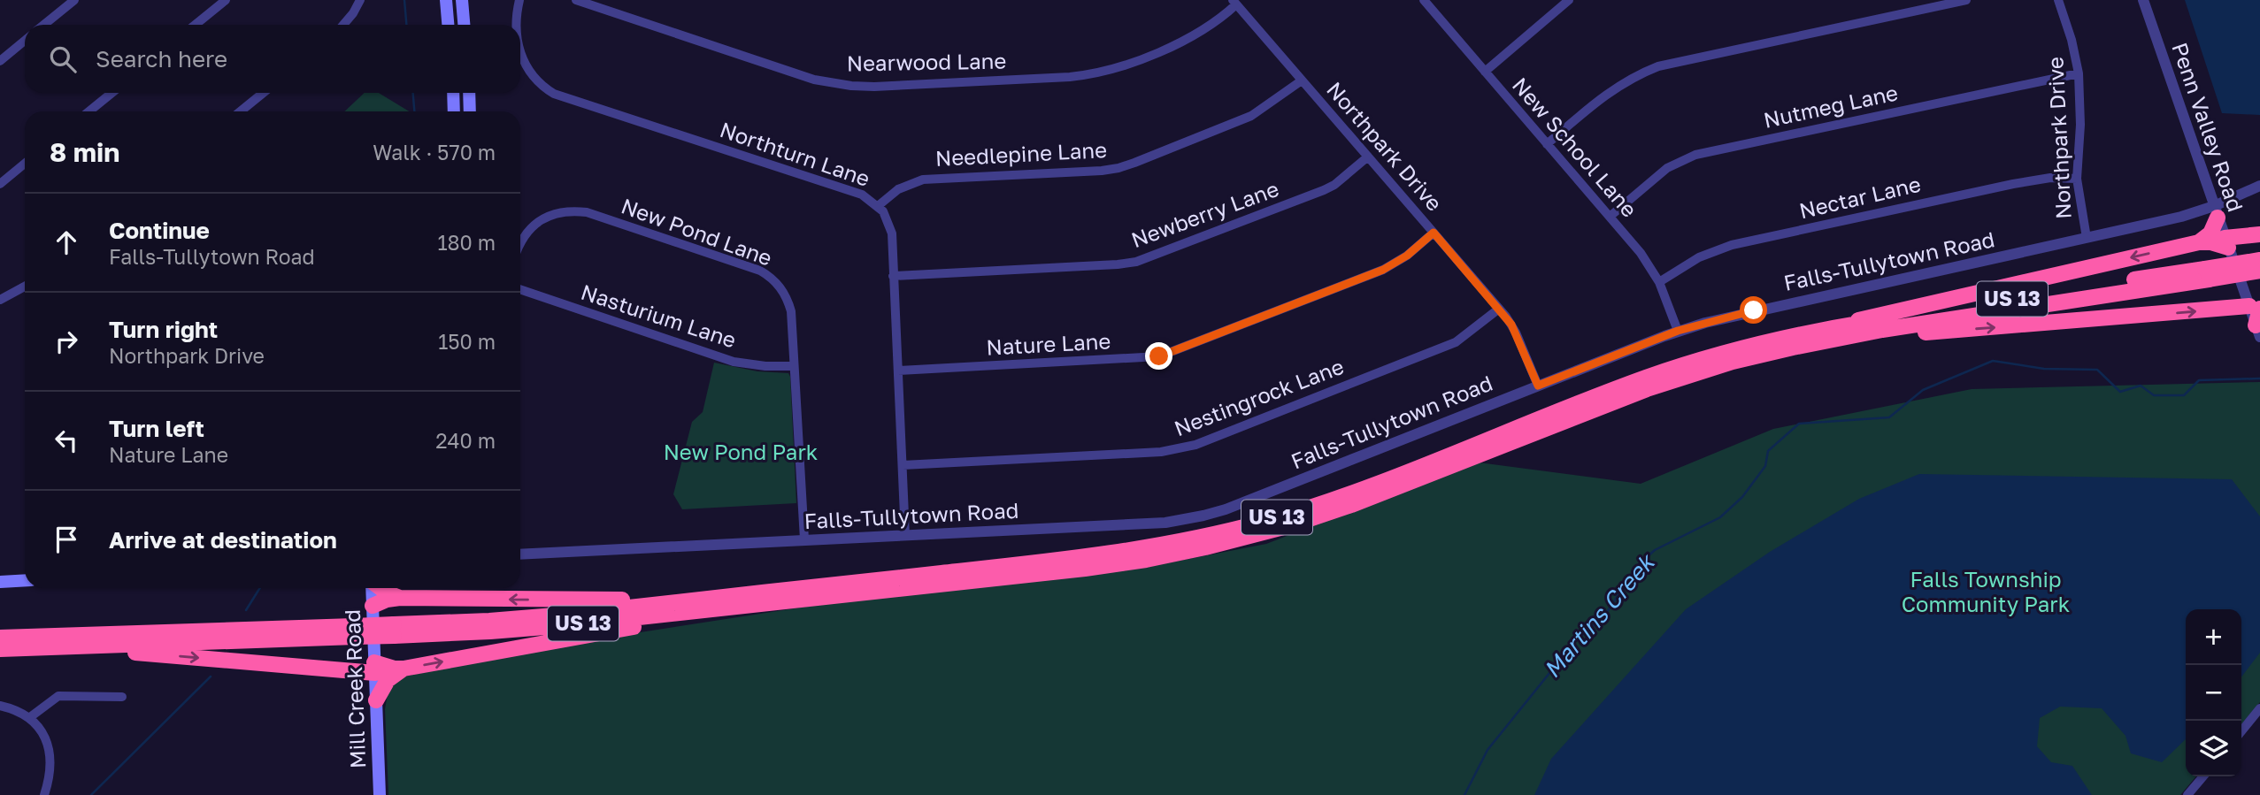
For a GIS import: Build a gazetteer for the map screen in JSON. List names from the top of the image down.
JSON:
{
  "streets": {
    "highway": ["US 13"],
    "main road": ["Mill Creek Road"],
    "street": [
      "Nearwood Lane",
      "Nutmeg Lane",
      "Penn Valley Road",
      "Northpark Drive",
      "New School Lane",
      "Northturn Lane",
      "Needlepine Lane",
      "Nectar Lane",
      "Newberry Lane",
      "New Pond Lane",
      "Falls-Tullytown Road",
      "Nasturium Lane",
      "Nature Lane",
      "Nestingrock Lane"
    ]
  },
  "crossings": [
    ["Nearwood Lane", "Northpark Drive"],
    ["Nutmeg Lane", "Northpark Drive"],
    ["Nutmeg Lane", "New School Lane"],
    ["Penn Valley Road", "Falls-Tullytown Road"],
    ["Northpark Drive", "Needlepine Lane"],
    ["Northpark Drive", "Nectar Lane"],
    ["Northpark Drive", "Newberry Lane"],
    ["Northpark Drive", "Falls-Tullytown Road"],
    ["Northpark Drive", "Nature Lane"],
    ["Northpark Drive", "Nestingrock Lane"],
    ["New School Lane", "Nectar Lane"],
    ["New School Lane", "Falls-Tullytown Road"],
    ["Northturn Lane", "Needlepine Lane"],
    ["Northturn Lane", "Newberry Lane"],
    ["Northturn Lane", "Falls-Tullytown Road"],
    ["Northturn Lane", "Nature Lane"],
    ["Northturn Lane", "Nestingrock Lane"],
    ["New Pond Lane", "Falls-Tullytown Road"],
    ["New Pond Lane", "Nasturium Lane"]
  ],
  "water": ["Martins Creek"],
  "parks": ["New Pond Park", "Falls Township Community Park"],
  "page": {
    "search": "Search here",
    "heading": ["8 min", "Walk · 570 m"],
    "list": [
      ["Continue", "Falls-Tullytown Road", "180 m"],
      ["Turn right", "Northpark Drive", "150 m"],
      ["Turn left", "Nature Lane", "240 m"],
      "Arrive at destination"
    ],
    "map_buttons": ["+", "−"]
  }
}
